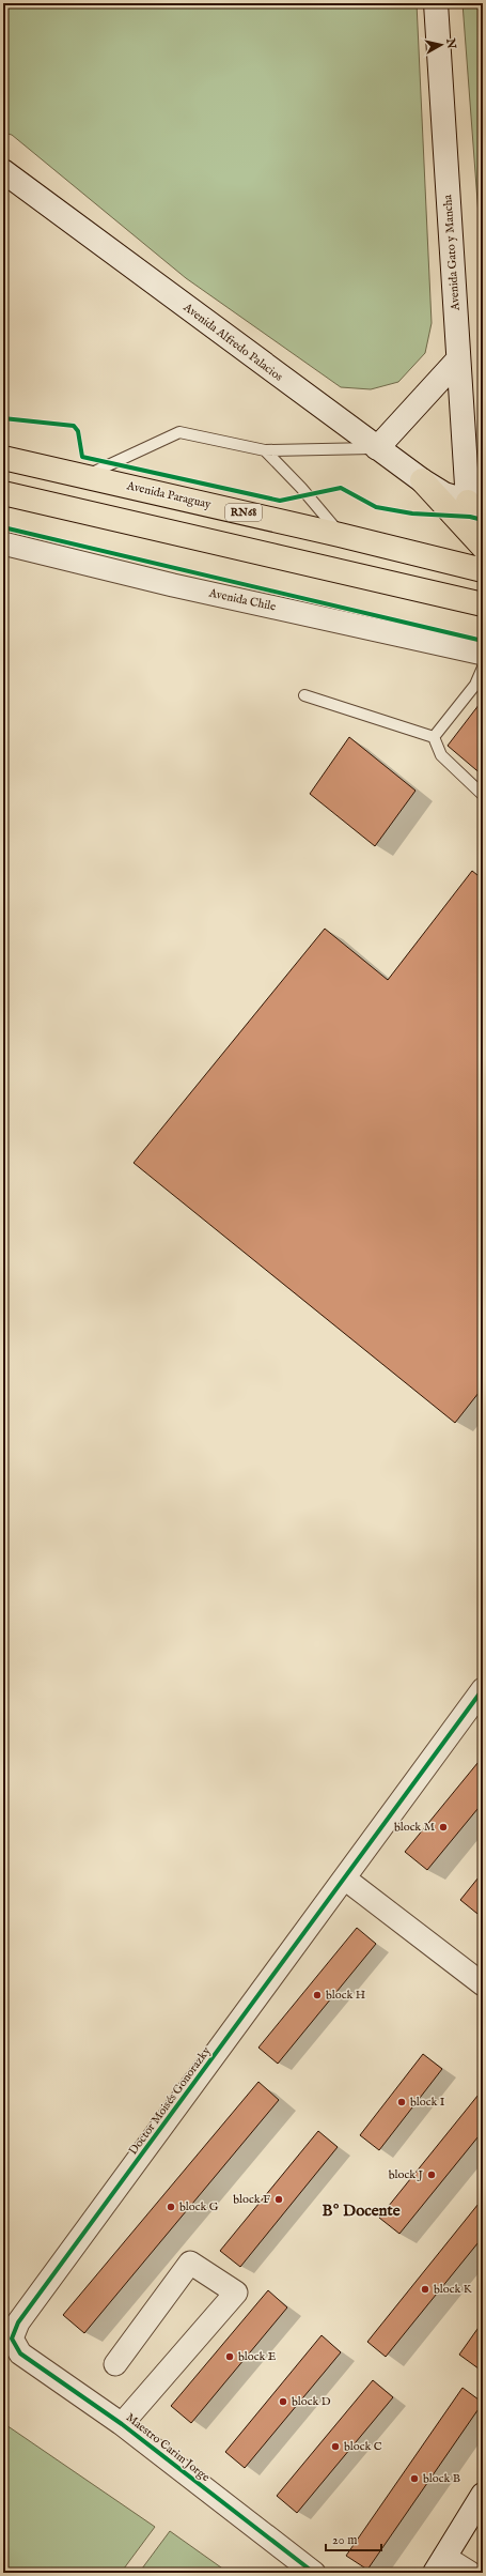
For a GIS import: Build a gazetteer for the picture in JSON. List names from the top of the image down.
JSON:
{
  "streets": {
    "main road": ["Avenida Paraguay", "RN68"],
    "street": [
      "Avenida Gato y Mancha",
      "Avenida Alfredo Palacios",
      "Avenida Chile",
      "Doctor Moisés Gonorazky",
      "Maestro Carim Jorge"
    ]
  },
  "crossings": [
    ["Avenida Gato y Mancha", "Avenida Alfredo Palacios"],
    ["Doctor Moisés Gonorazky", "Maestro Carim Jorge"]
  ],
  "districts": ["Bº Docente"],
  "places": [
    "block M",
    "block H",
    "block I",
    "block J",
    "block F",
    "block G",
    "block K",
    "block E",
    "block D",
    "block C",
    "block B"
  ],
  "scale_bar": "20 m",
  "north": "right"
}
